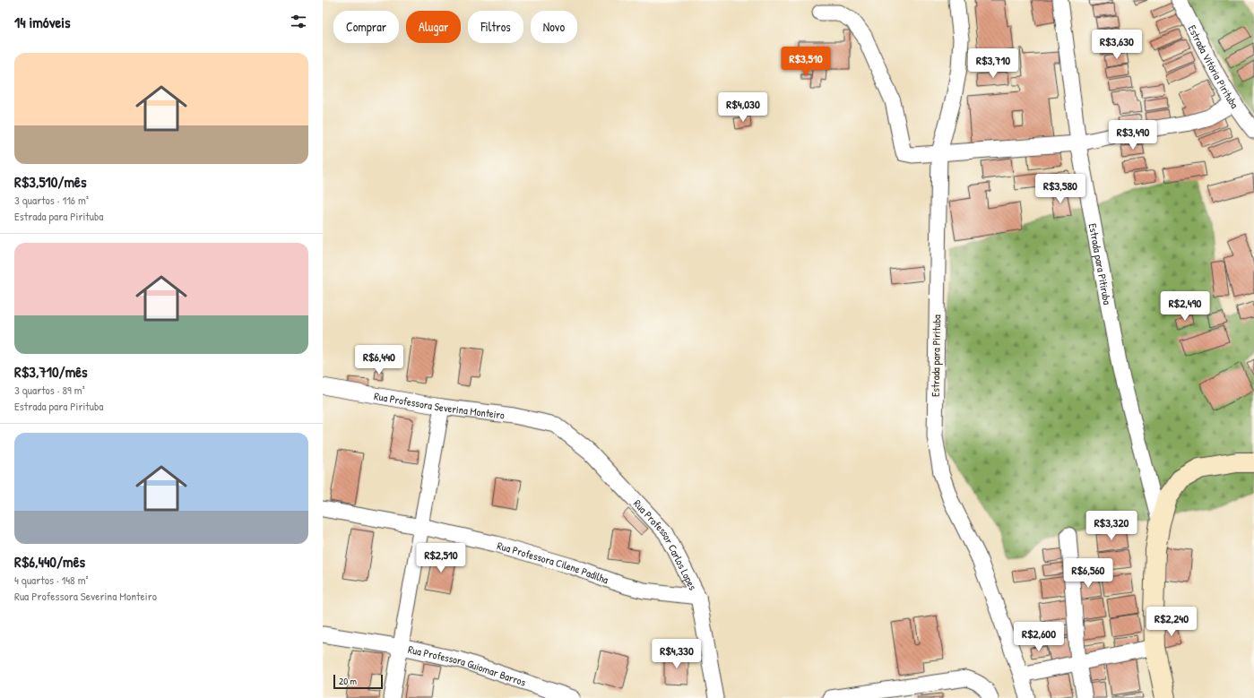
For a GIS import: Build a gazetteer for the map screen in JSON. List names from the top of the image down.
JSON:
{
  "streets": {
    "street": [
      "Estrada Vitória Pirituba",
      "Estrada para Pitiruba",
      "Estrada para Pirituba",
      "Rua Professora Severina Monteiro",
      "Rua Professor Carlos Lopes",
      "Rua Professora Cilene Padilha",
      "Rua Professora Guiomar Barros"
    ]
  },
  "crossings": [
    ["Rua Professora Severina Monteiro", "Rua Professor Carlos Lopes"],
    ["Rua Professor Carlos Lopes", "Rua Professora Cilene Padilha"]
  ],
  "scale_bar": "20 m",
  "page": {
    "heading": "14 imóveis",
    "chip": [
      "Comprar",
      "Alugar",
      "Filtros",
      "Novo"
    ],
    "price": [
      "R$3,630",
      "R$3,510",
      "R$3,710",
      "R$4,030",
      "R$3,490",
      "R$3,580",
      "R$2,490",
      "R$6,440",
      "R$3,320",
      "R$2,510",
      "R$6,560",
      "R$2,240",
      "R$2,600",
      "R$4,330"
    ],
    "list": [
      {
        "name": "R$3,510/mês",
        "note": "3 quartos · 116 m² · Estrada para Pirituba"
      },
      {
        "name": "R$3,710/mês",
        "note": "3 quartos · 89 m² · Estrada para Pirituba"
      },
      {
        "name": "R$6,440/mês",
        "note": "4 quartos · 148 m² · Rua Professora Severina Monteiro"
      }
    ],
    "scale": "20 m"
  }
}
